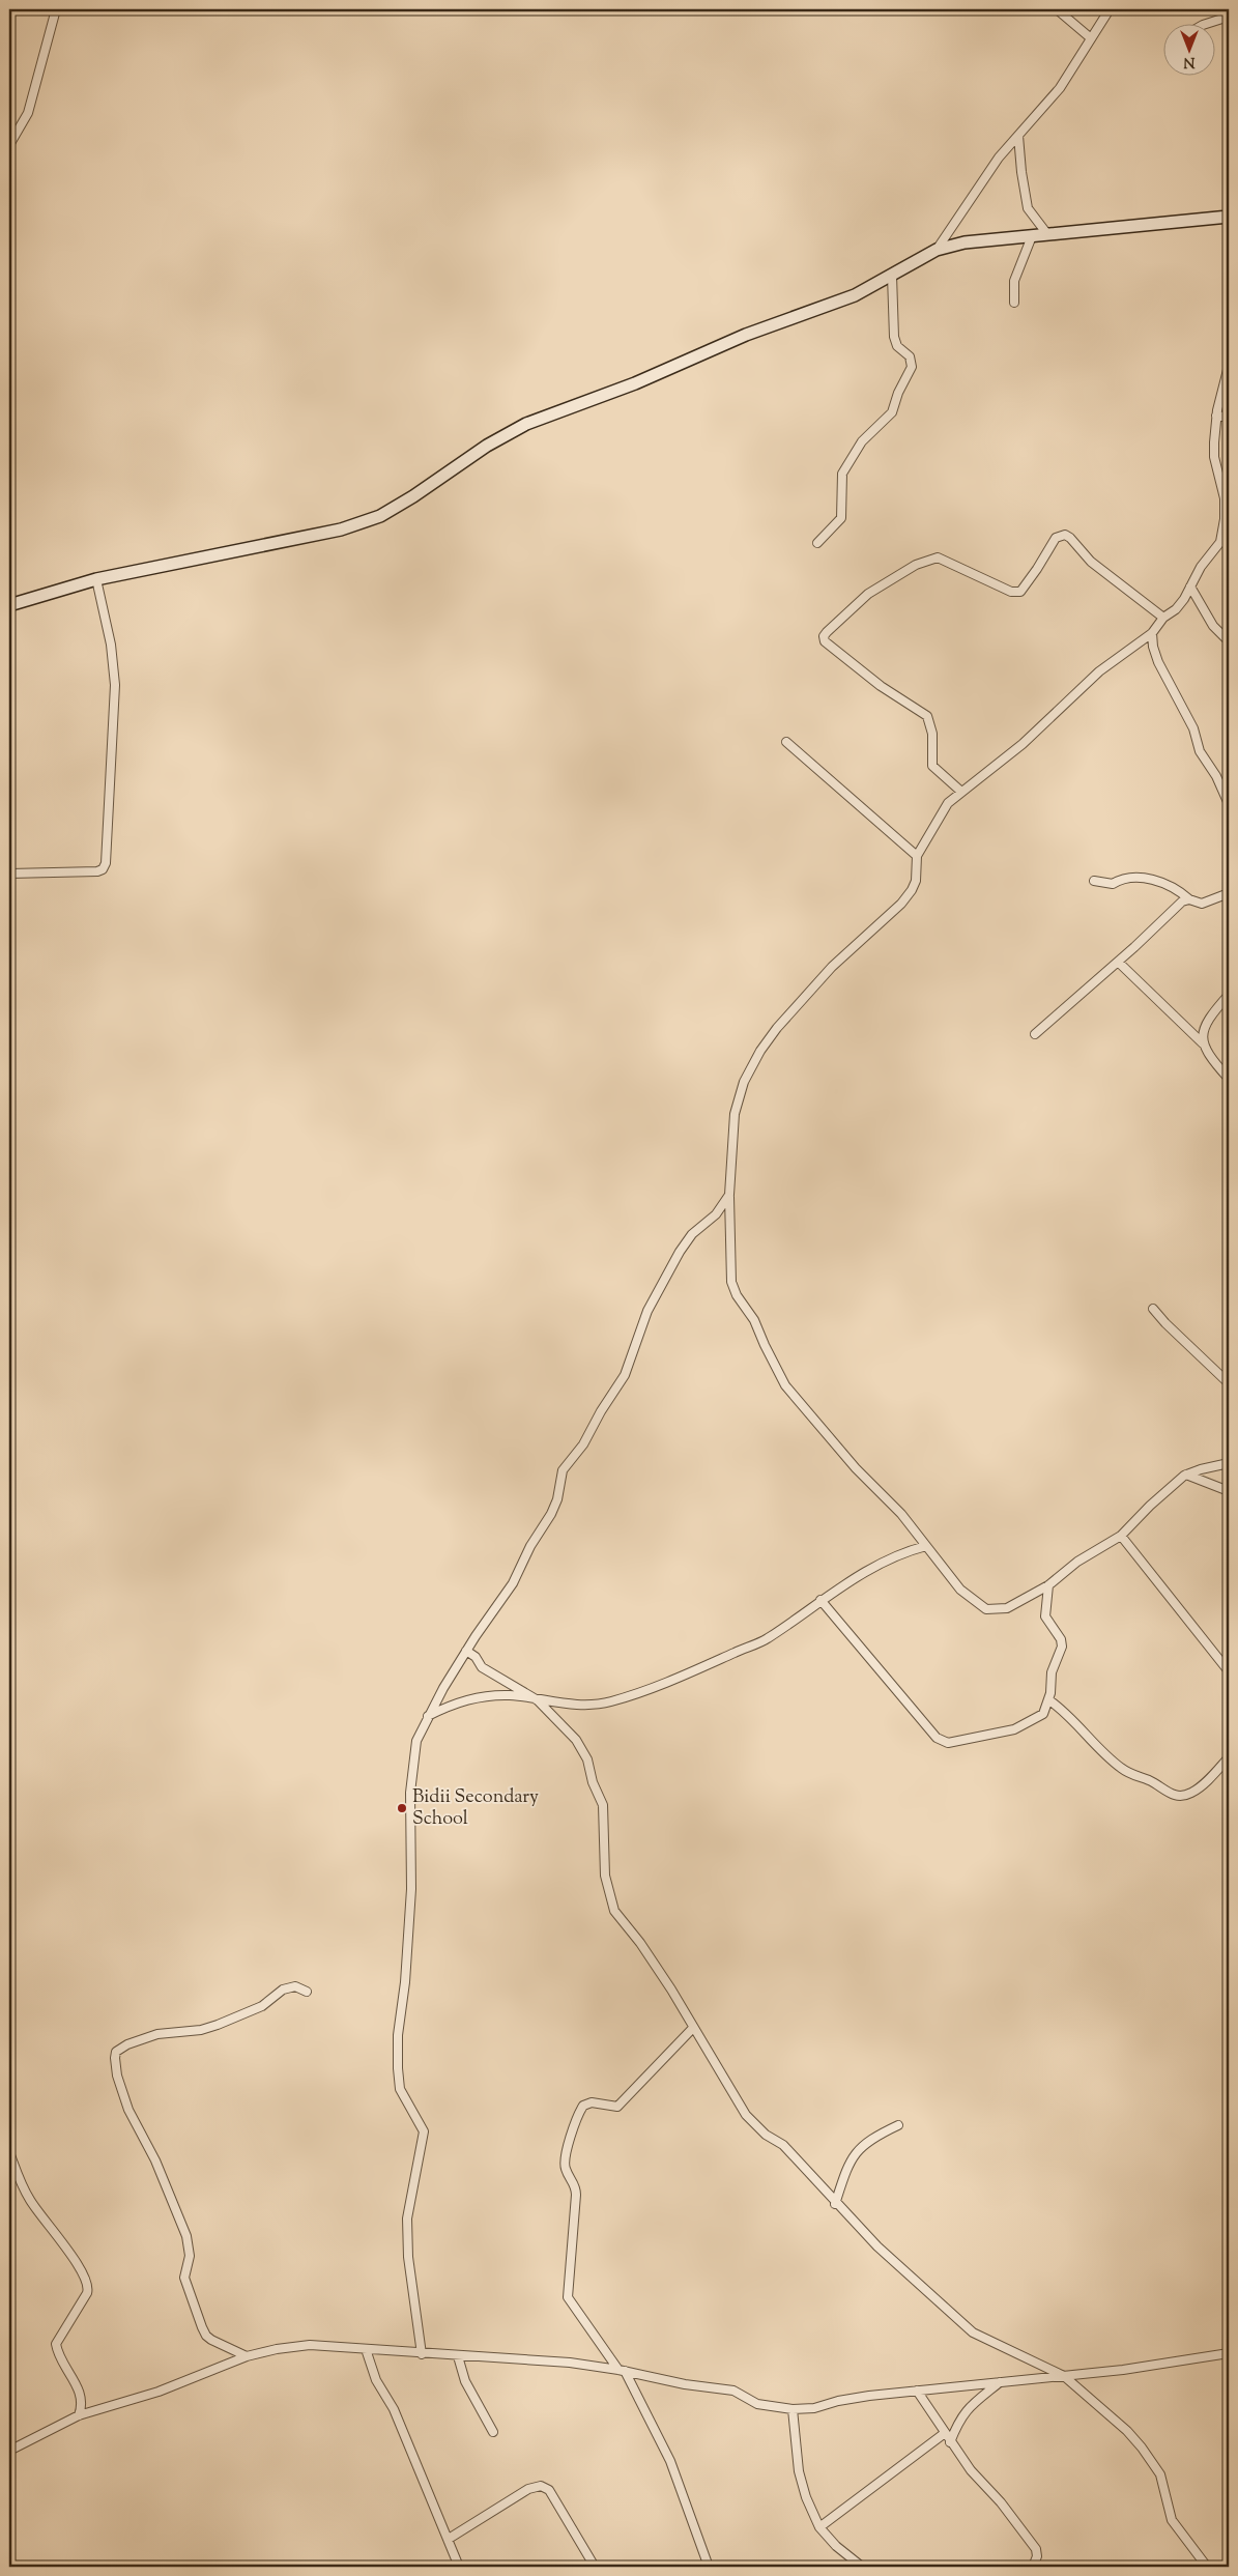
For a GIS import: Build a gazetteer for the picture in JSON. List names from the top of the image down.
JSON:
{
  "places": ["Bidii Secondary School"],
  "north": "bottom"
}
